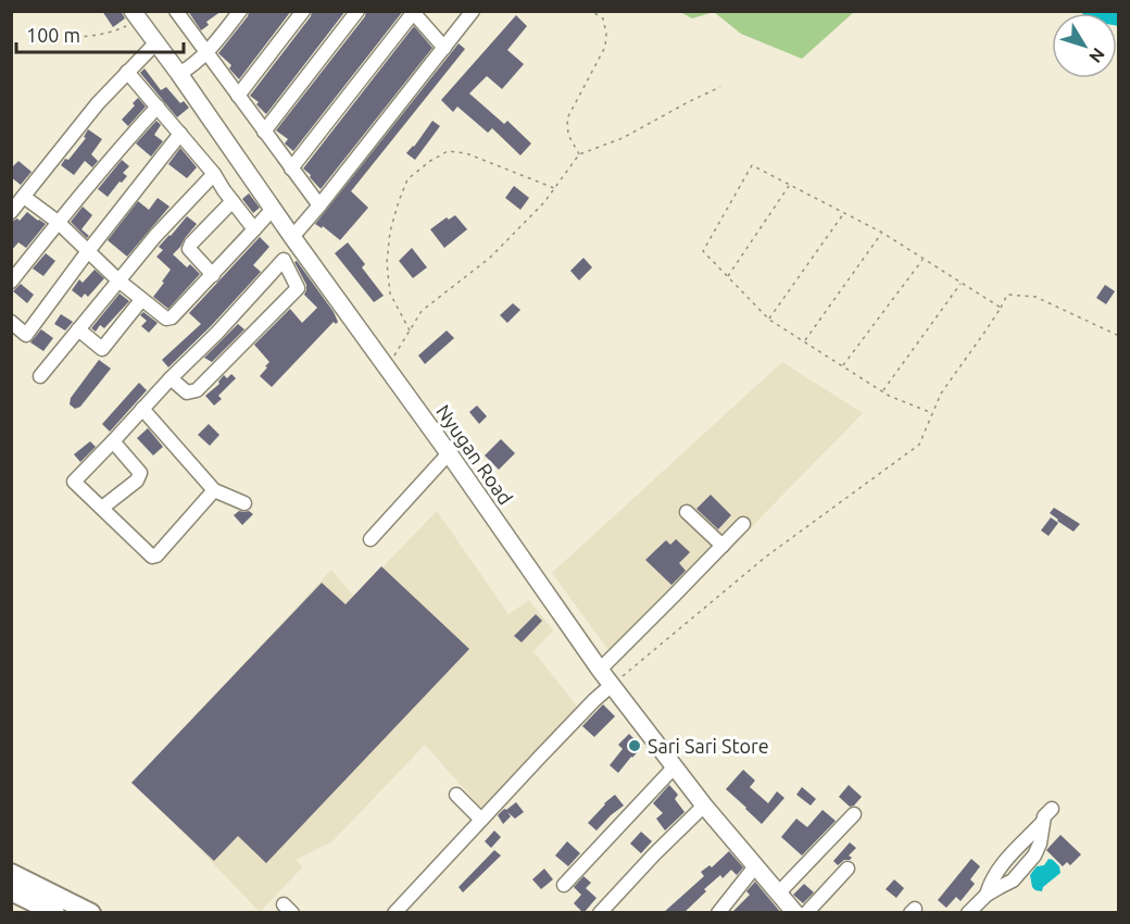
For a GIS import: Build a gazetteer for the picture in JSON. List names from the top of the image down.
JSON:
{
  "streets": {
    "main road": ["Nyugan Road"]
  },
  "places": ["Sari Sari Store"],
  "scale_bar": "100 m",
  "north": "bottom right"
}
